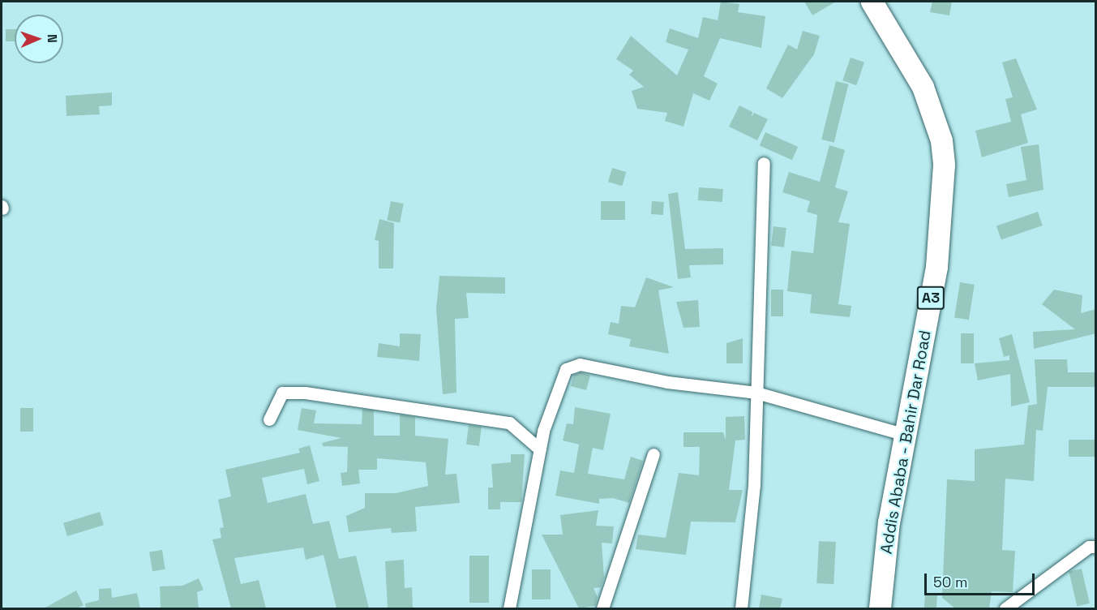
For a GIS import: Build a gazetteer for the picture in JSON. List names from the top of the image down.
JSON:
{
  "streets": {
    "highway": ["A3", "Addis Ababa - Bahir Dar Road"]
  },
  "scale_bar": "50 m",
  "north": "right"
}
